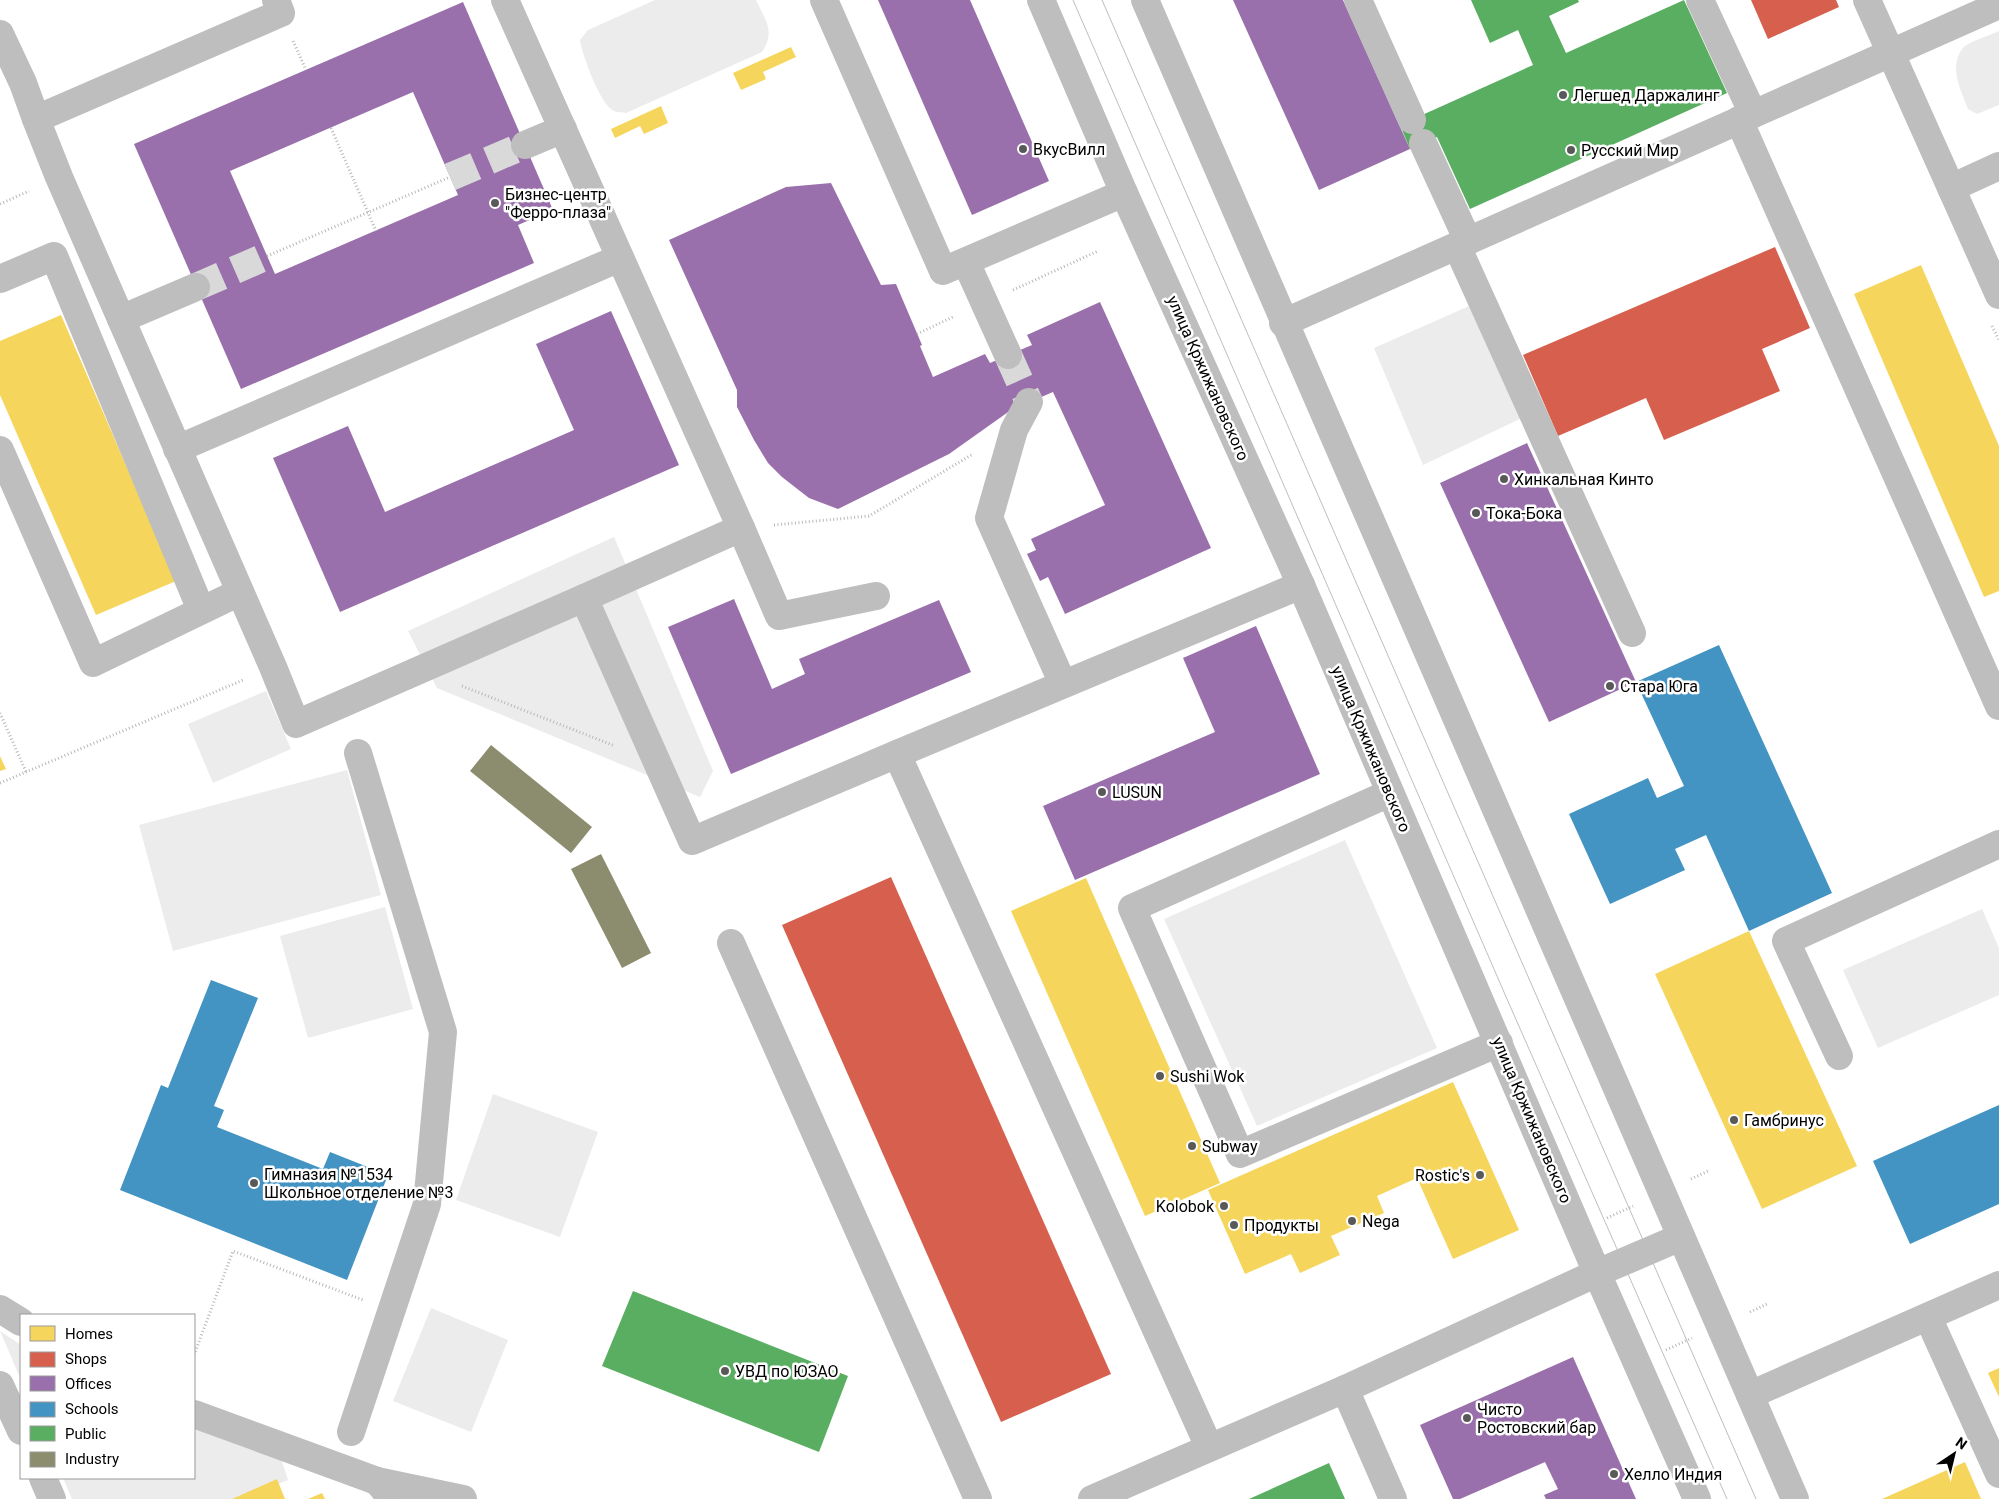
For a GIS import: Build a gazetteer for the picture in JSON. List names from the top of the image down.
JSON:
{
  "streets": {
    "street": ["улица Кржижановского"]
  },
  "places": [
    "Легшед Даржалинг",
    "ВкусВилл",
    "Русский Мир",
    "Бизнес-центр \"Ферро-плаза\"",
    "Хинкальная Кинто",
    "Тока-Бока",
    "Стара Юга",
    "LUSUN",
    "Sushi Wok",
    "Гамбринус",
    "Subway",
    "Rostic's",
    "Гимназия №1534 Школьное отделение №3",
    "Kolobok",
    "Nega",
    "Продукты",
    "УВД по ЮЗАО",
    "Чисто Ростовский бар",
    "Хелло Индия"
  ],
  "legend": [
    "Homes",
    "Shops",
    "Offices",
    "Schools",
    "Public",
    "Industry"
  ],
  "north": "top right"
}
